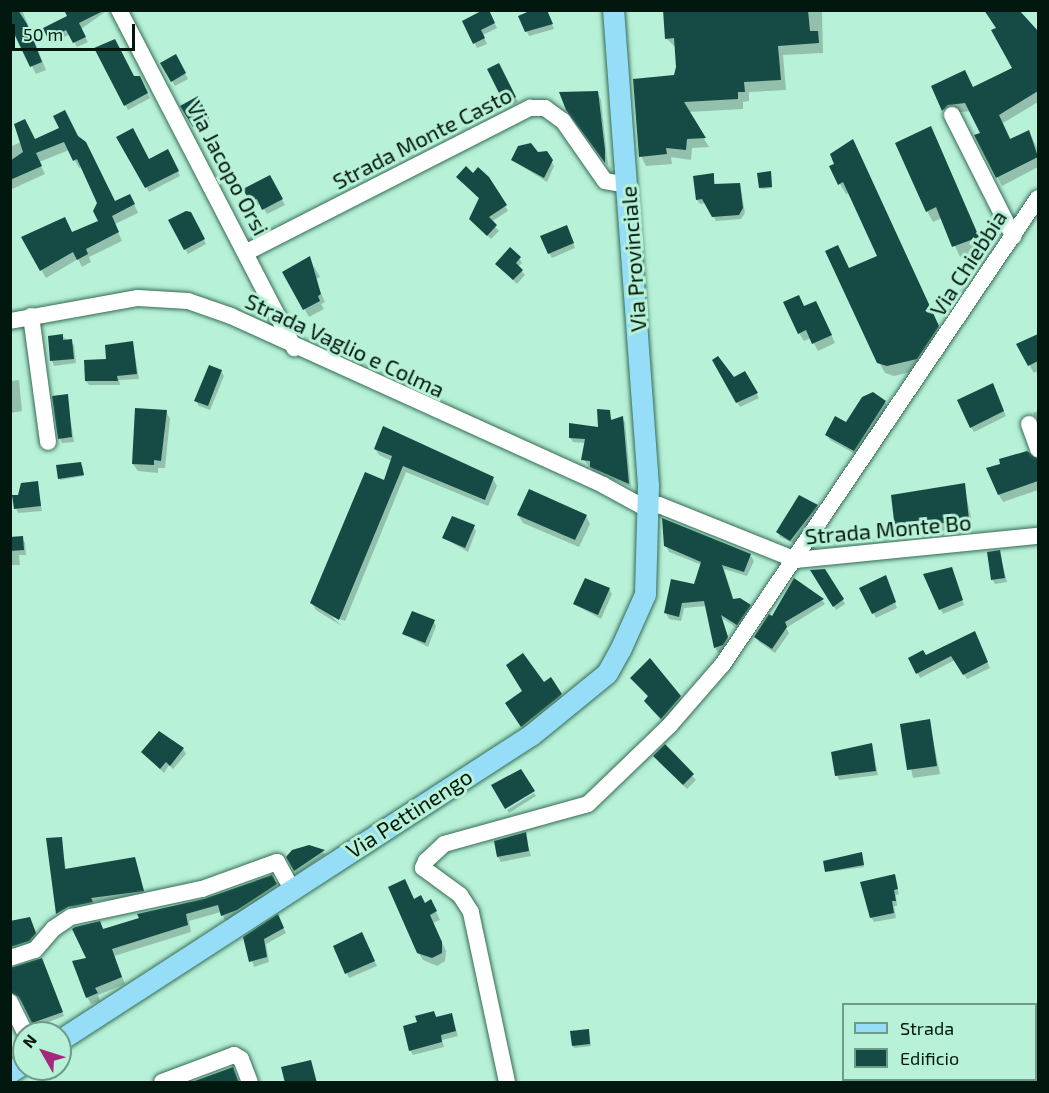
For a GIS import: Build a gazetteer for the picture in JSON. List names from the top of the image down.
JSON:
{
  "streets": {
    "main road": ["Via Provinciale", "Via Pettinengo"],
    "street": [
      "Strada Monte Casto",
      "Via Jacopo Orsi",
      "Via Chiebbia",
      "Strada Vaglio e Colma",
      "Strada Monte Bo"
    ]
  },
  "crossings": [
    ["Strada Monte Casto", "Via Jacopo Orsi"],
    ["Strada Monte Casto", "Via Provinciale"],
    ["Via Jacopo Orsi", "Strada Vaglio e Colma"],
    ["Via Provinciale", "Strada Vaglio e Colma"],
    ["Via Provinciale", "Strada Monte Bo"],
    ["Via Provinciale", "Via Pettinengo"],
    ["Via Chiebbia", "Strada Monte Bo"],
    ["Strada Vaglio e Colma", "Strada Monte Bo"],
    ["Strada Vaglio e Colma", "Via Pettinengo"],
    ["Strada Monte Bo", "Via Pettinengo"]
  ],
  "legend": ["Strada", "Edificio"],
  "scale_bar": "50 m",
  "north": "top left"
}
